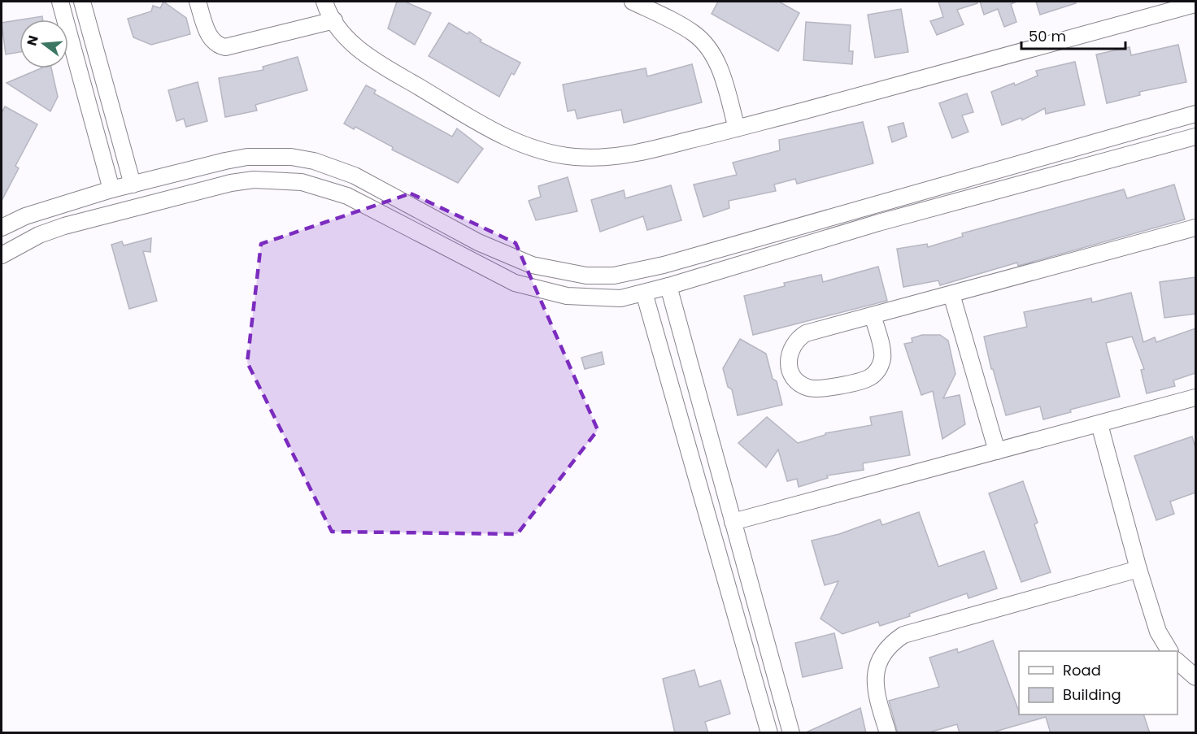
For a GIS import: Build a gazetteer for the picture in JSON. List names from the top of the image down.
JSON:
{
  "legend": ["Road", "Building"],
  "scale_bar": "50 m",
  "north": "left"
}
